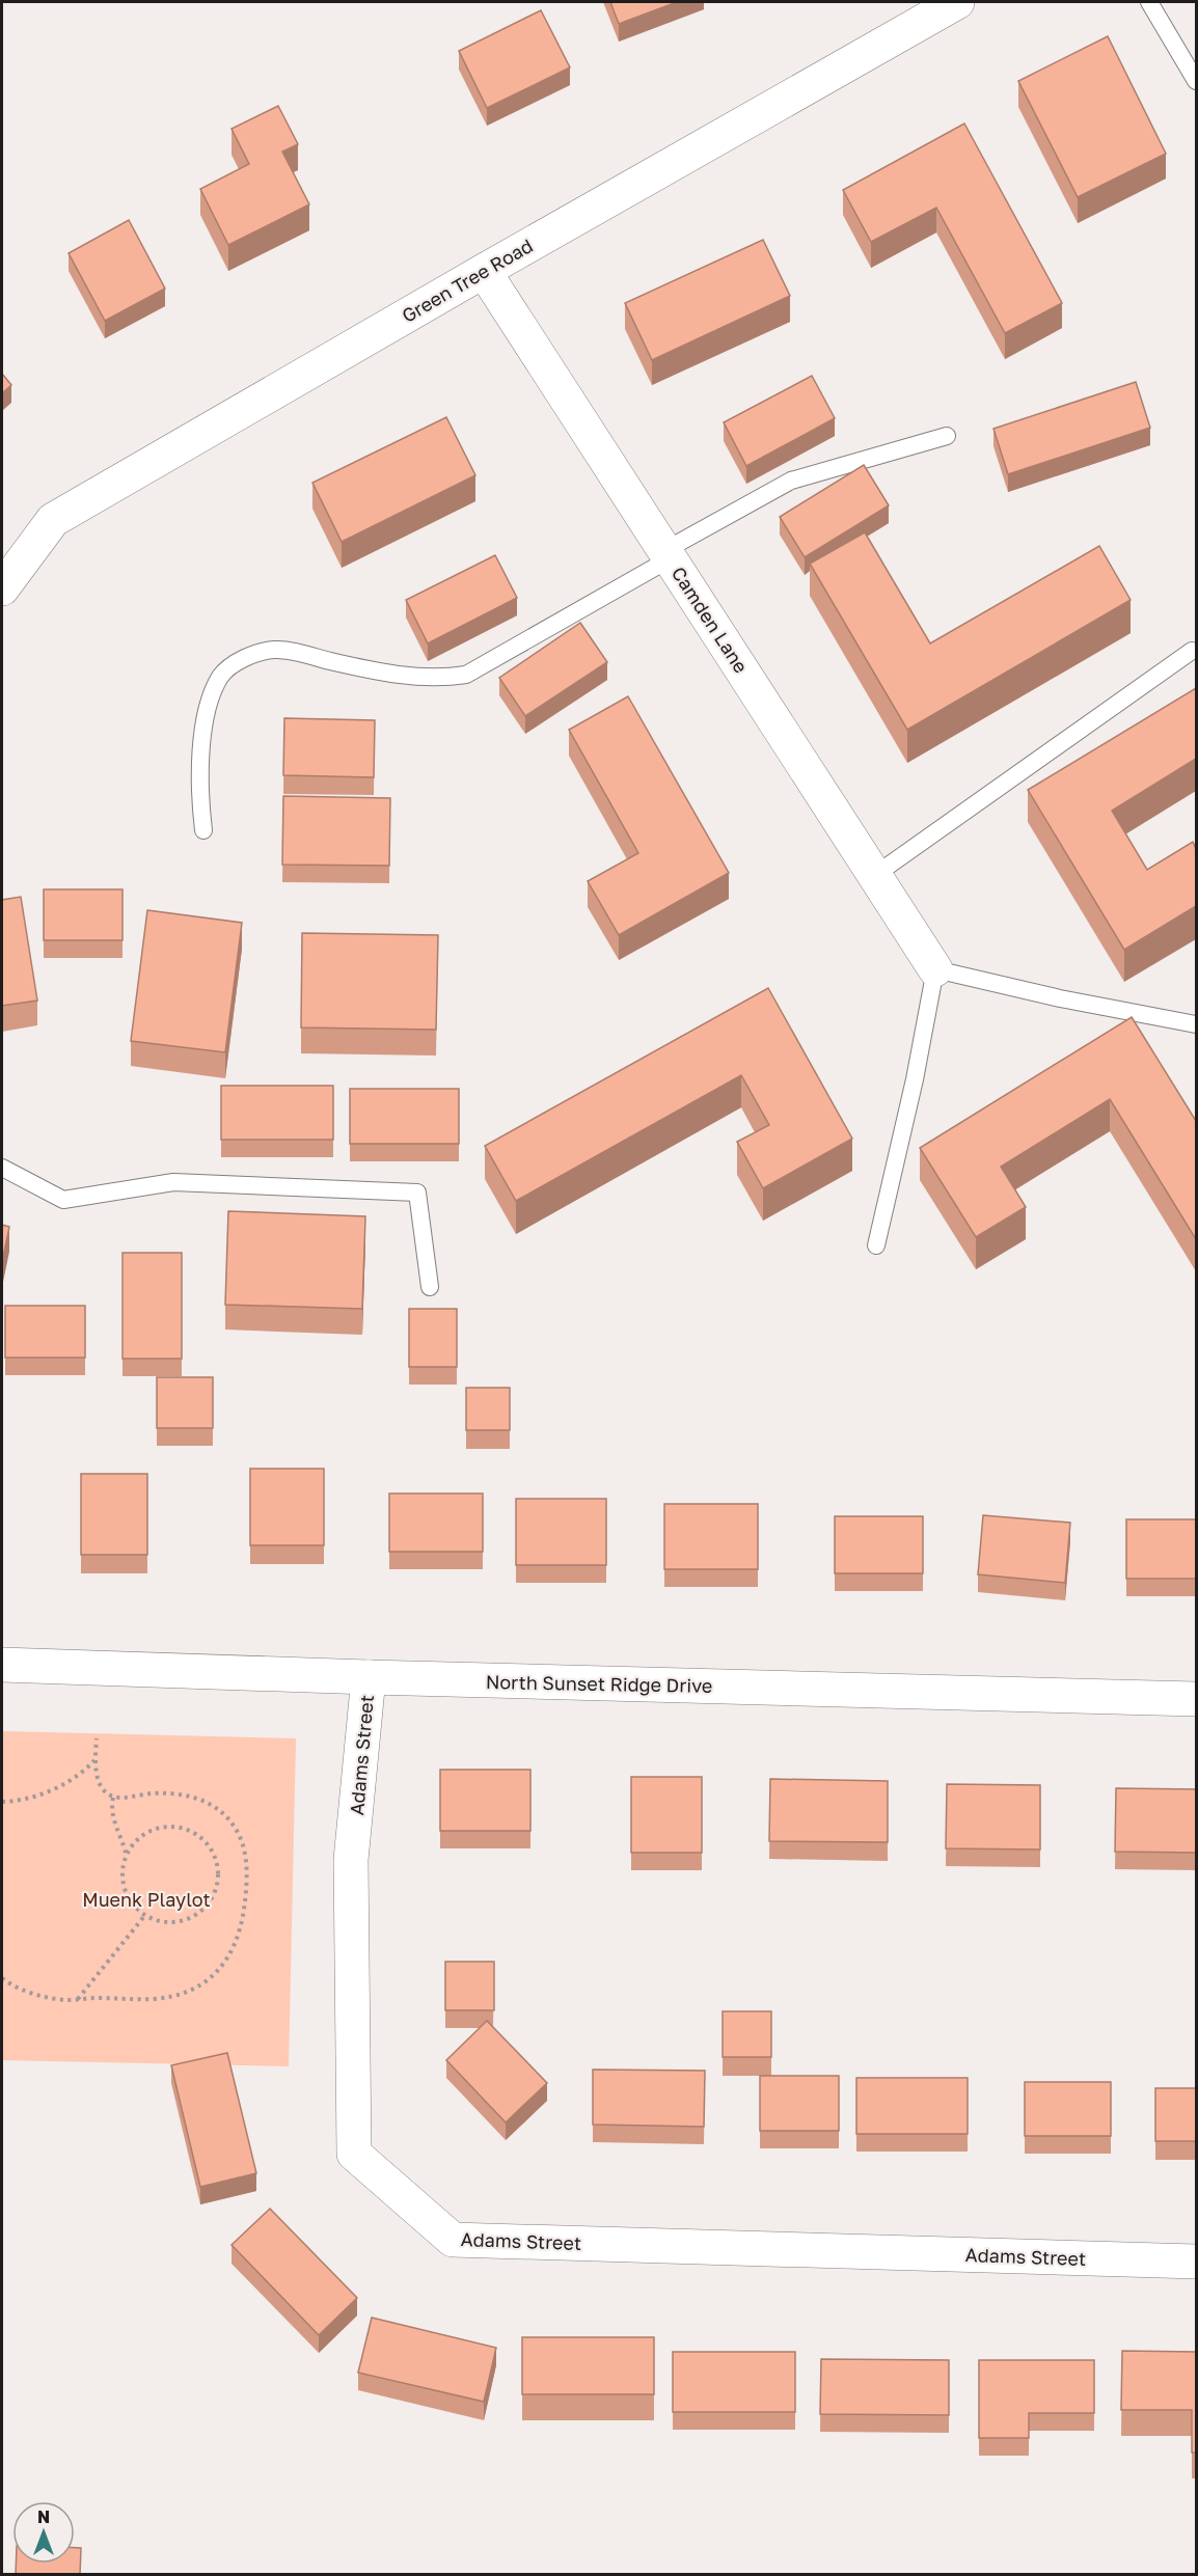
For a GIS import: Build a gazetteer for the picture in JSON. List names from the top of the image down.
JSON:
{
  "streets": {
    "street": [
      "Green Tree Road",
      "Camden Lane",
      "North Sunset Ridge Drive",
      "Adams Street"
    ]
  },
  "crossings": [
    ["Green Tree Road", "Camden Lane"],
    ["North Sunset Ridge Drive", "Adams Street"]
  ],
  "parks": ["Muenk Playlot"],
  "north": "top"
}
